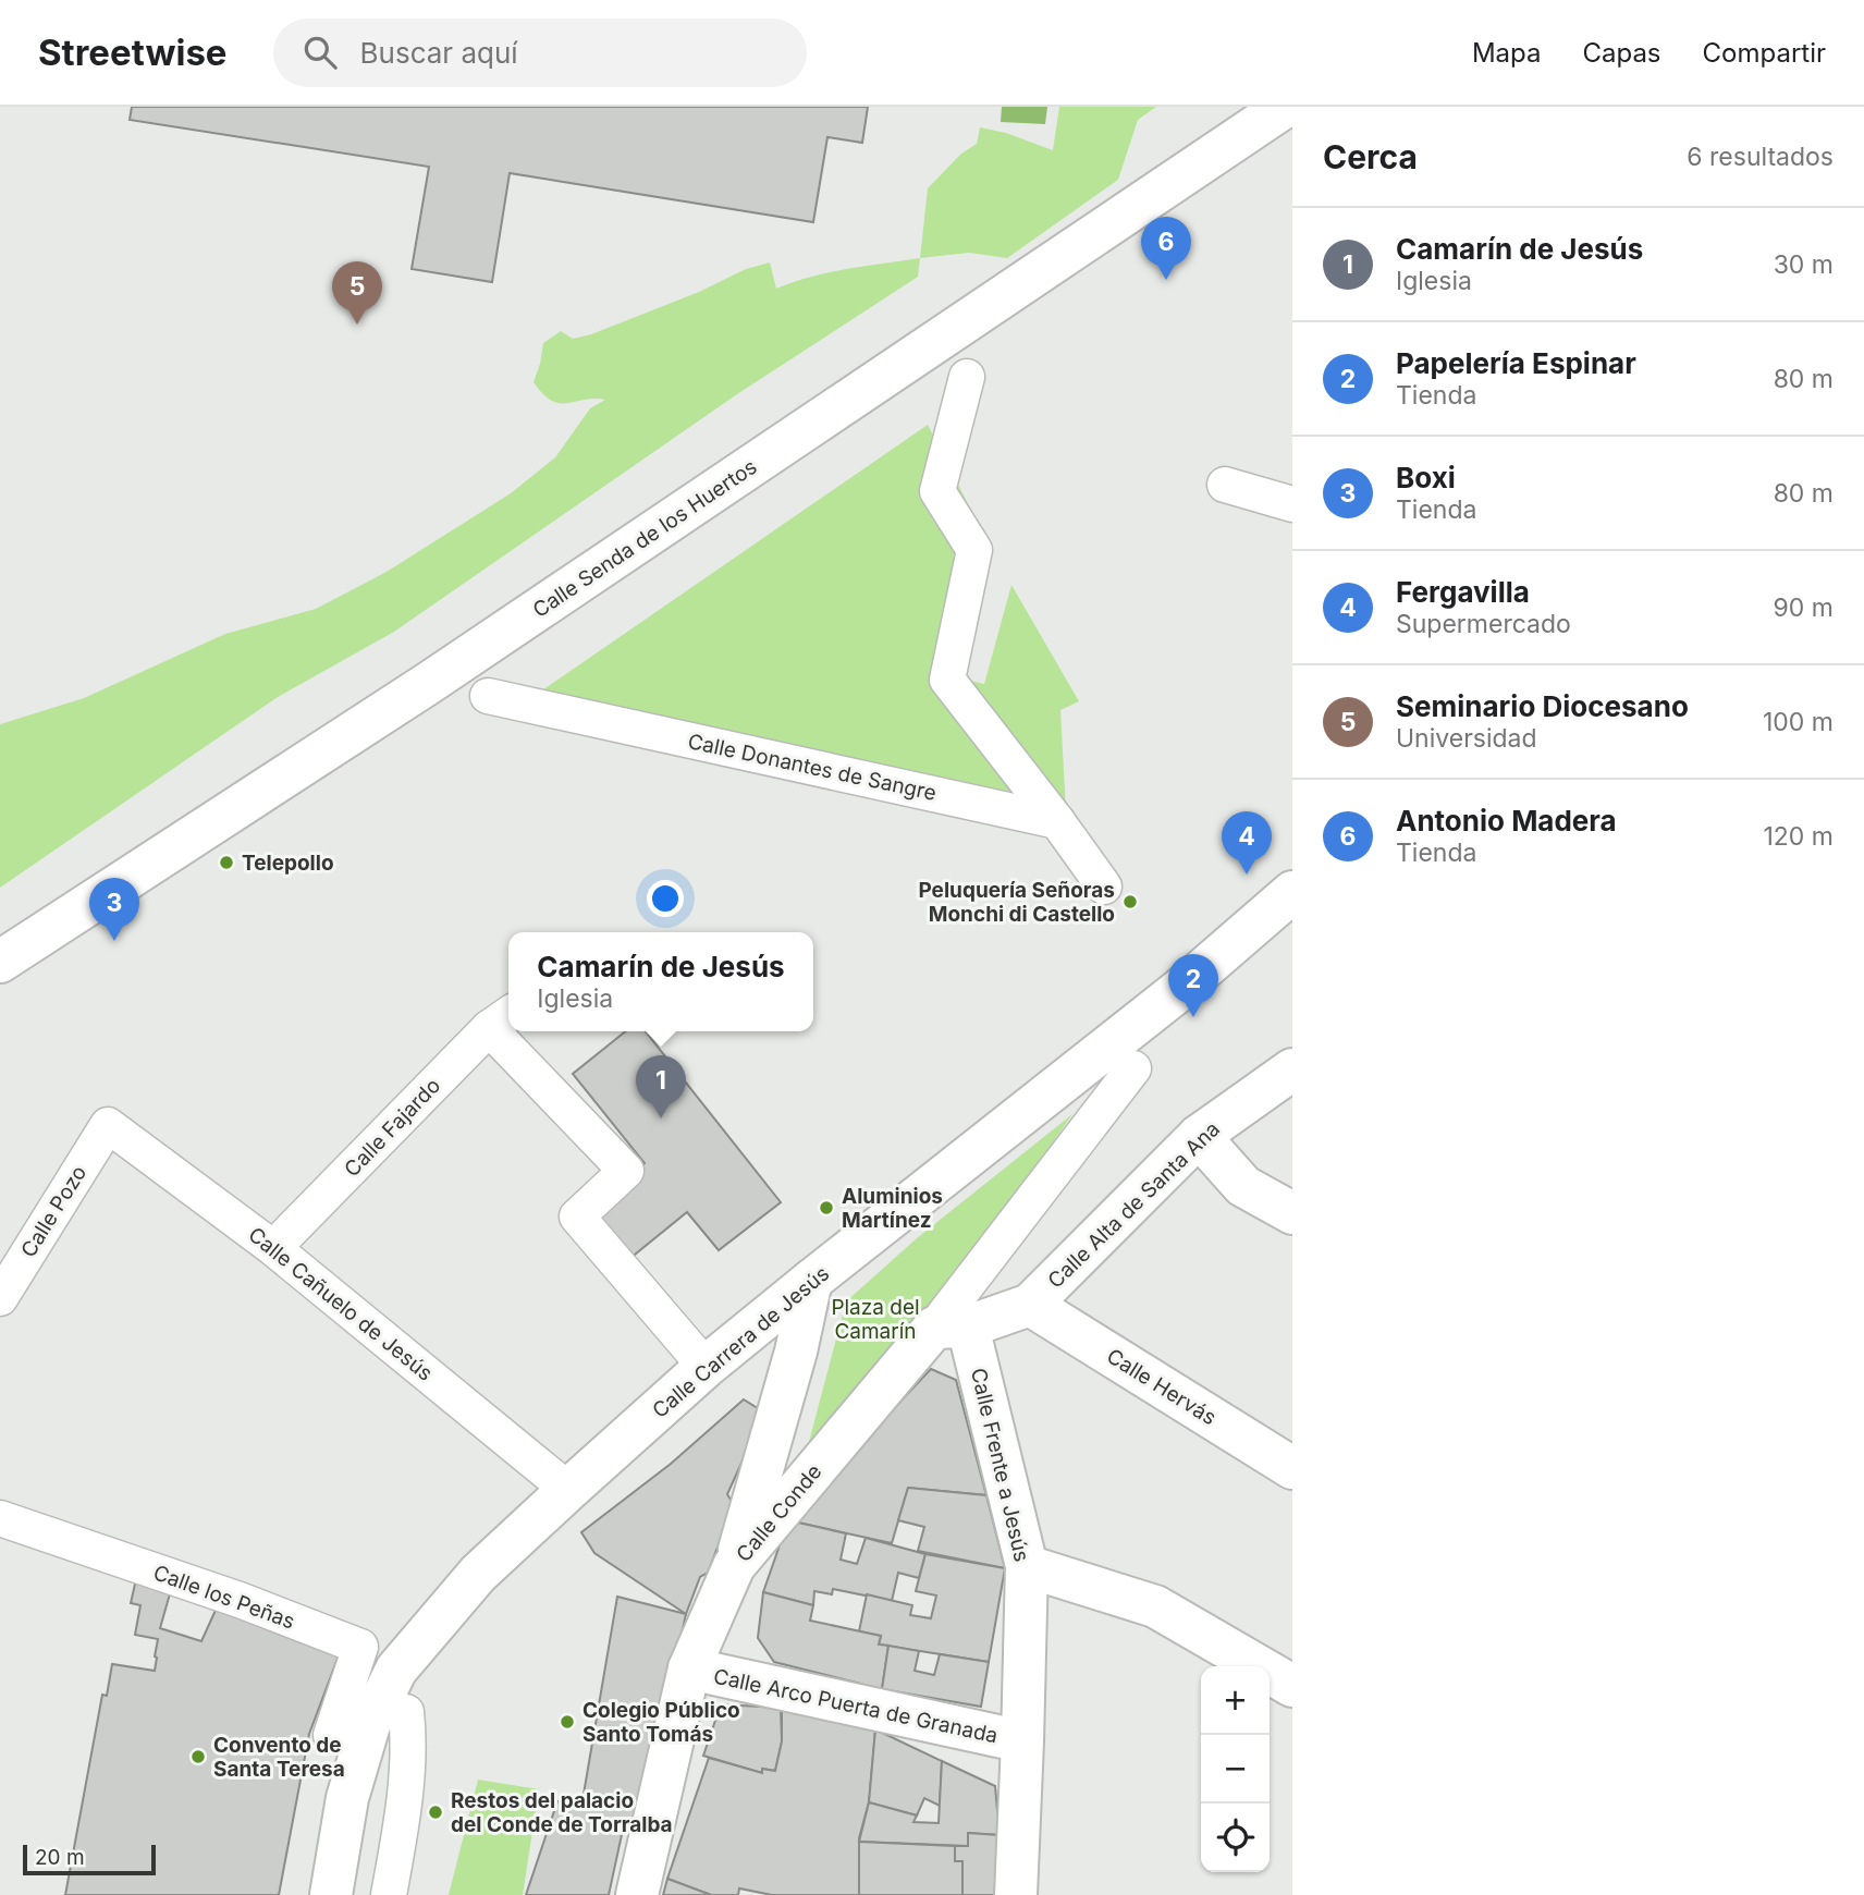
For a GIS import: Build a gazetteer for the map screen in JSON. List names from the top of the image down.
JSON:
{
  "streets": {
    "street": [
      "Calle Senda de los Huertos",
      "Calle Donantes de Sangre",
      "Calle Fajardo",
      "Calle Alta de Santa Ana",
      "Calle Pozo",
      "Calle Cañuelo de Jesús",
      "Calle Carrera de Jesús",
      "Calle Hervás",
      "Calle Frente a Jesús",
      "Calle Conde",
      "Calle los Peñas",
      "Calle Arco Puerta de Granada"
    ]
  },
  "crossings": [
    ["Calle Fajardo", "Calle Cañuelo de Jesús"],
    ["Calle Alta de Santa Ana", "Calle Hervás"],
    ["Calle Alta de Santa Ana", "Calle Frente a Jesús"],
    ["Calle Alta de Santa Ana", "Calle Conde"],
    ["Calle Pozo", "Calle Cañuelo de Jesús"],
    ["Calle Cañuelo de Jesús", "Calle Carrera de Jesús"],
    ["Calle Frente a Jesús", "Calle Conde"],
    ["Calle Frente a Jesús", "Calle Arco Puerta de Granada"],
    ["Calle Conde", "Calle Arco Puerta de Granada"]
  ],
  "parks": ["Plaza del Camarín"],
  "places": [
    "Telepollo",
    "Peluquería Señoras Monchi di Castello",
    "Aluminios Martínez",
    "Colegio Público Santo Tomás",
    "Convento de Santa Teresa",
    "Restos del palacio del Conde de Torralba"
  ],
  "scale_bar": "20 m",
  "page": {
    "header": "Streetwise",
    "search": "Buscar aquí",
    "nav": ["Mapa", "Capas", "Compartir"],
    "heading": ["Cerca", "6 resultados"],
    "list": [
      {
        "mark": "1",
        "name": "Camarín de Jesús",
        "note": "Iglesia",
        "value": "30 m"
      },
      {
        "mark": "2",
        "name": "Papelería Espinar",
        "note": "Tienda",
        "value": "80 m"
      },
      {
        "mark": "3",
        "name": "Boxi",
        "note": "Tienda",
        "value": "80 m"
      },
      {
        "mark": "4",
        "name": "Fergavilla",
        "note": "Supermercado",
        "value": "90 m"
      },
      {
        "mark": "5",
        "name": "Seminario Diocesano",
        "note": "Universidad",
        "value": "100 m"
      },
      {
        "mark": "6",
        "name": "Antonio Madera",
        "note": "Tienda",
        "value": "120 m"
      }
    ],
    "pins": [
      "6",
      "5",
      "4",
      "3",
      "2",
      "1"
    ],
    "popup": ["Camarín de Jesús", "Iglesia"],
    "map_buttons": ["+", "−"],
    "scale": "20 m"
  }
}
